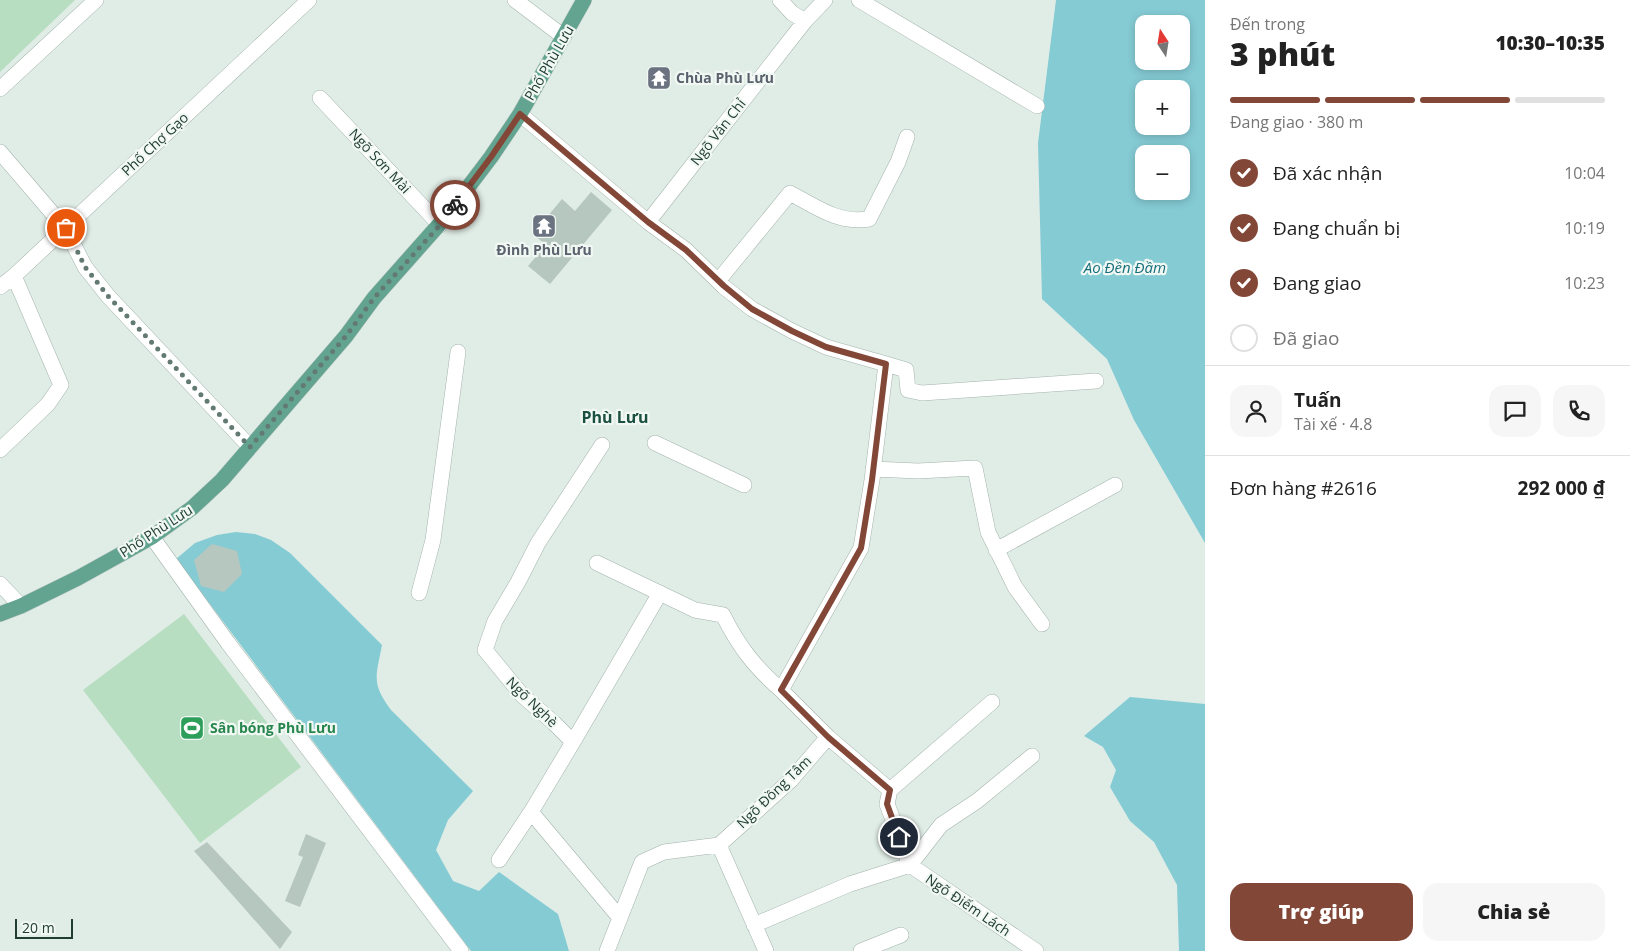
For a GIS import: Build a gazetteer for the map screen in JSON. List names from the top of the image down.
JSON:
{
  "streets": {
    "main road": ["Phố Phù Lưu"],
    "street": [
      "Ngõ Văn Chỉ",
      "Phố Chợ Gạo",
      "Ngõ Sơn Mài",
      "Ngõ Nghè",
      "Ngõ Đồng Tâm",
      "Ngõ Điếm Lách"
    ]
  },
  "crossings": [
    ["Phố Phù Lưu", "Ngõ Sơn Mài"]
  ],
  "districts": ["Phù Lưu"],
  "water": ["Ao Đền Đầm"],
  "places": {
    "temple": ["Chùa Phù Lưu", "Đình Phù Lưu"],
    "sports": ["Sân bóng Phù Lưu"]
  },
  "scale_bar": "20 m",
  "north": "top",
  "page": {
    "heading": ["3 phút", "Đến trong", "10:30–10:35"],
    "panel": [
      "Tuấn",
      "Tài xế · 4.8",
      "Đơn hàng #2616",
      "292 000 ₫"
    ],
    "map_buttons": ["+", "−"],
    "bar": "Đang giao · 380 m",
    "list": [
      ["Đã xác nhận", "10:04"],
      ["Đang chuẩn bị", "10:19"],
      ["Đang giao", "10:23"],
      "Đã giao"
    ],
    "buttons": ["Trợ giúp", "Chia sẻ"],
    "scale": "20 m"
  }
}
